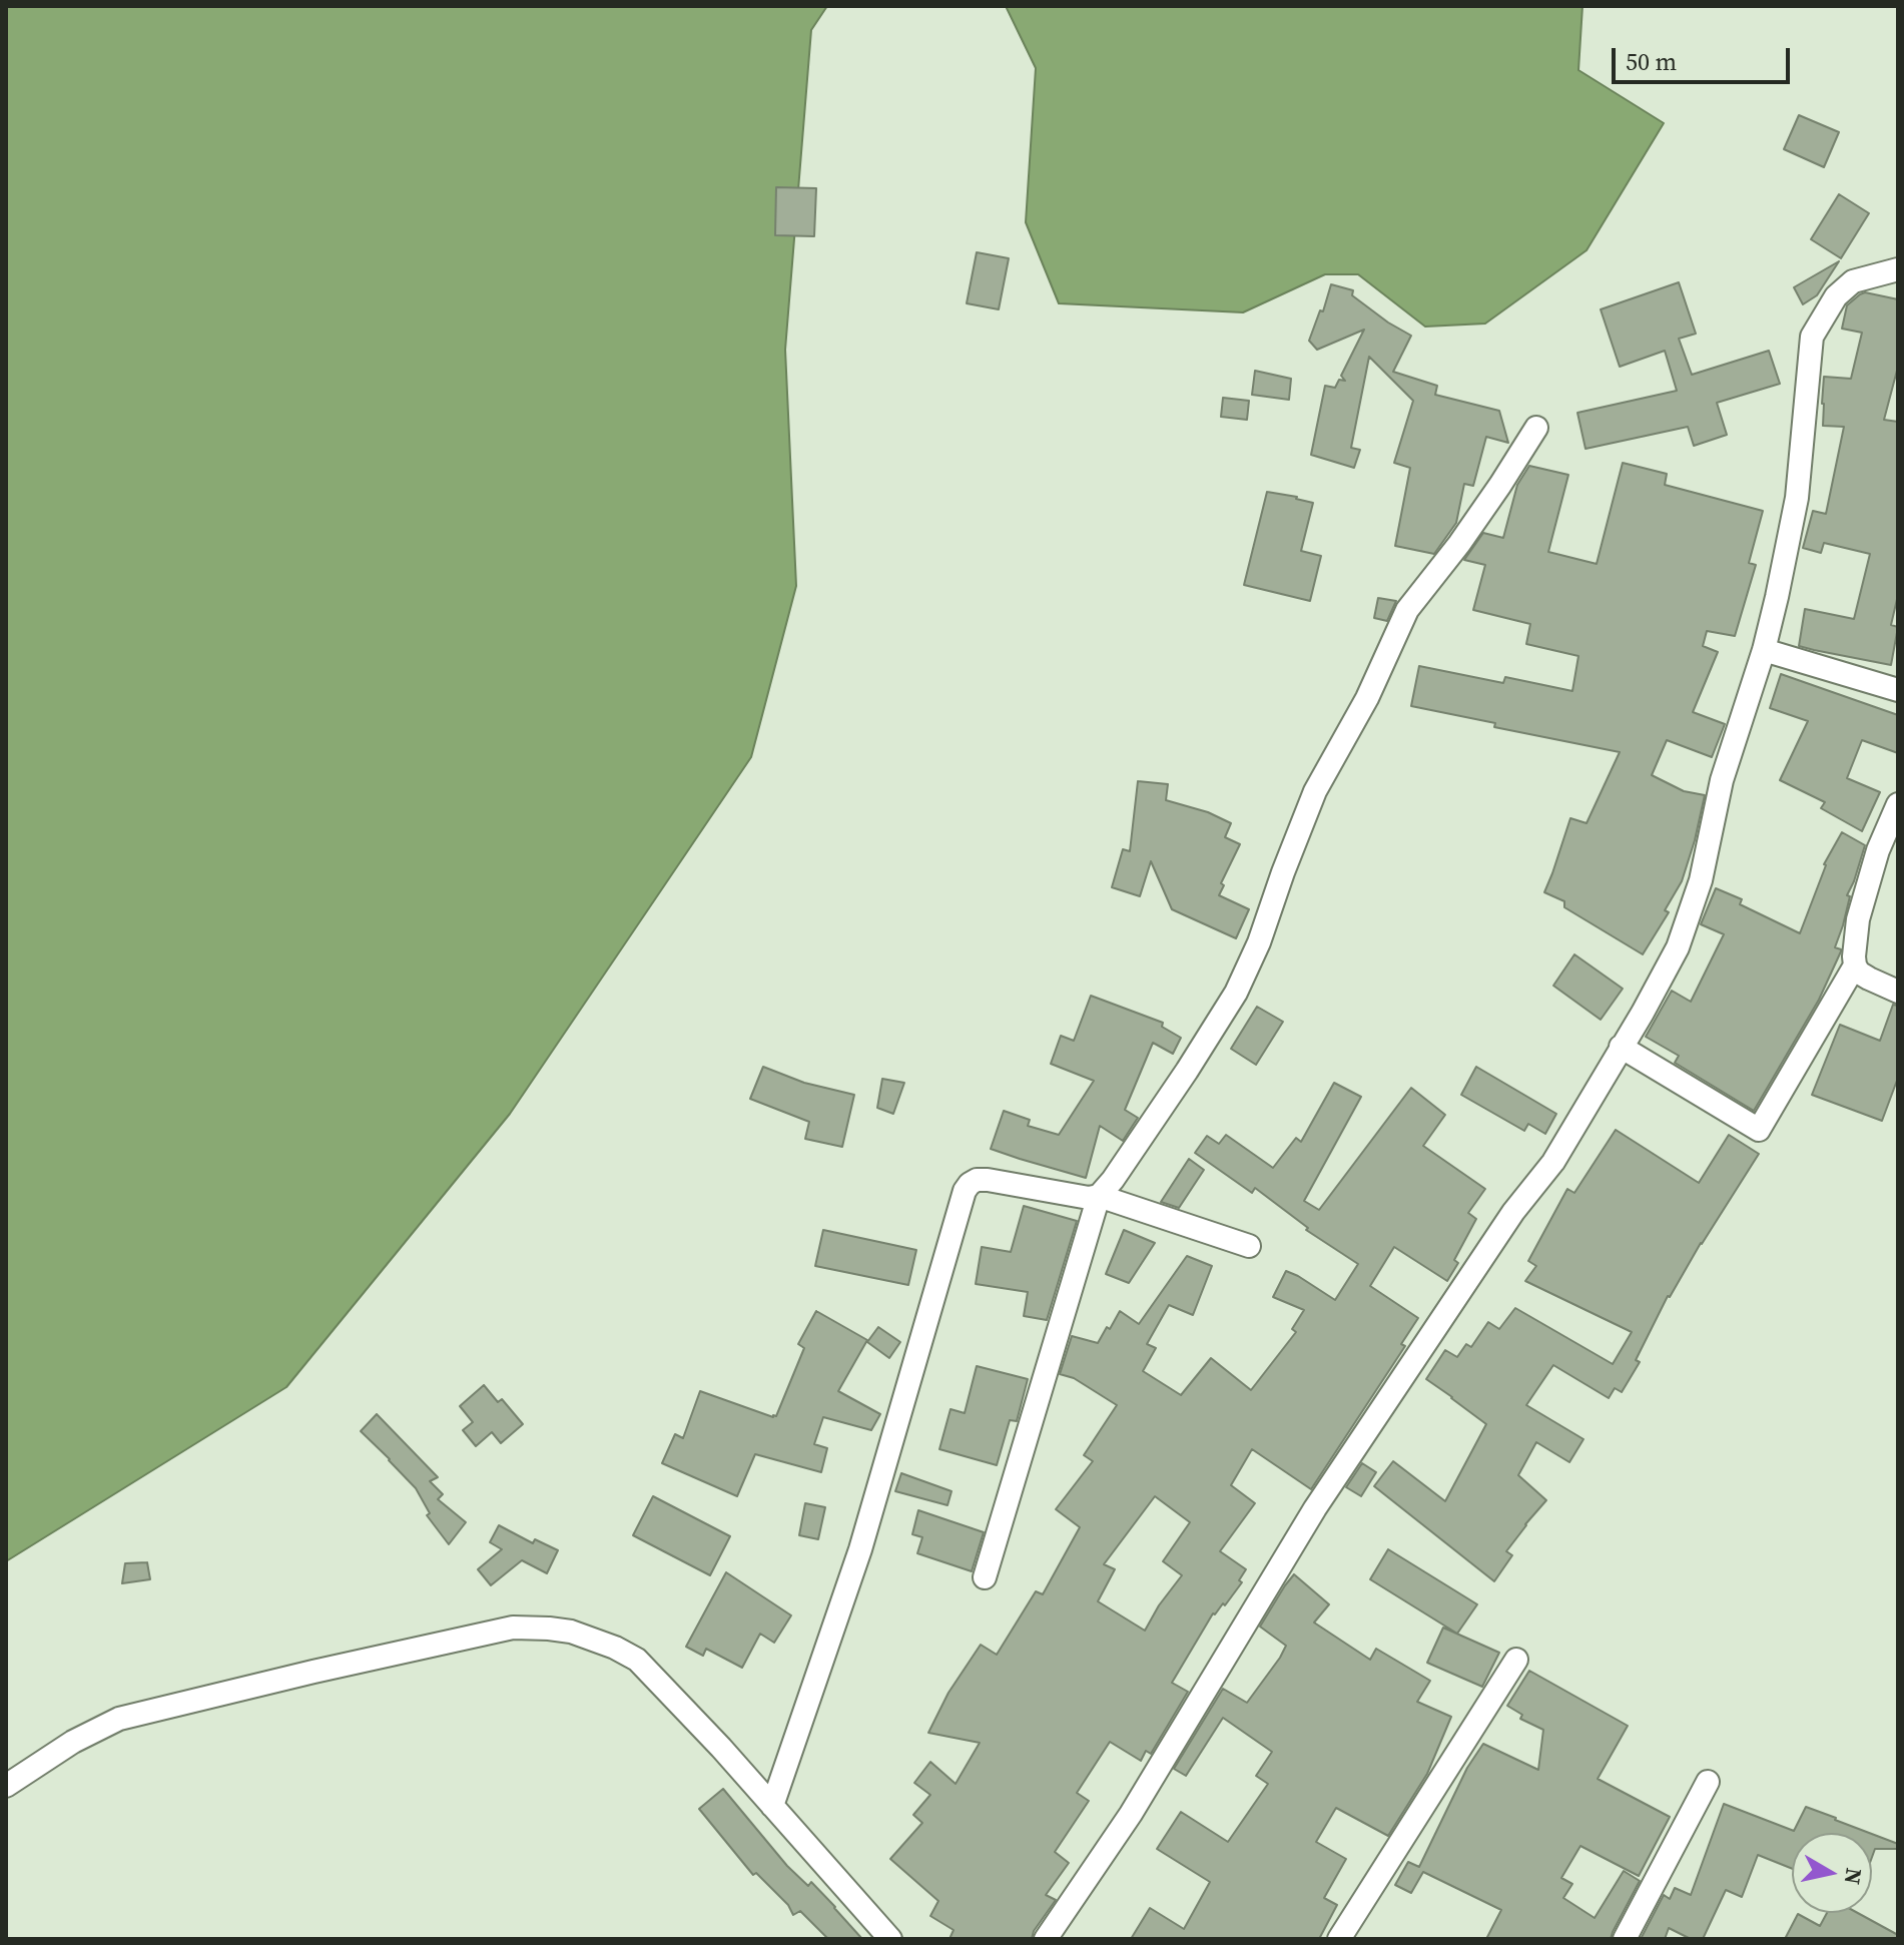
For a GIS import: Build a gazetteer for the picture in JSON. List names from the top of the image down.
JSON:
{
  "scale_bar": "50 m",
  "north": "right"
}
